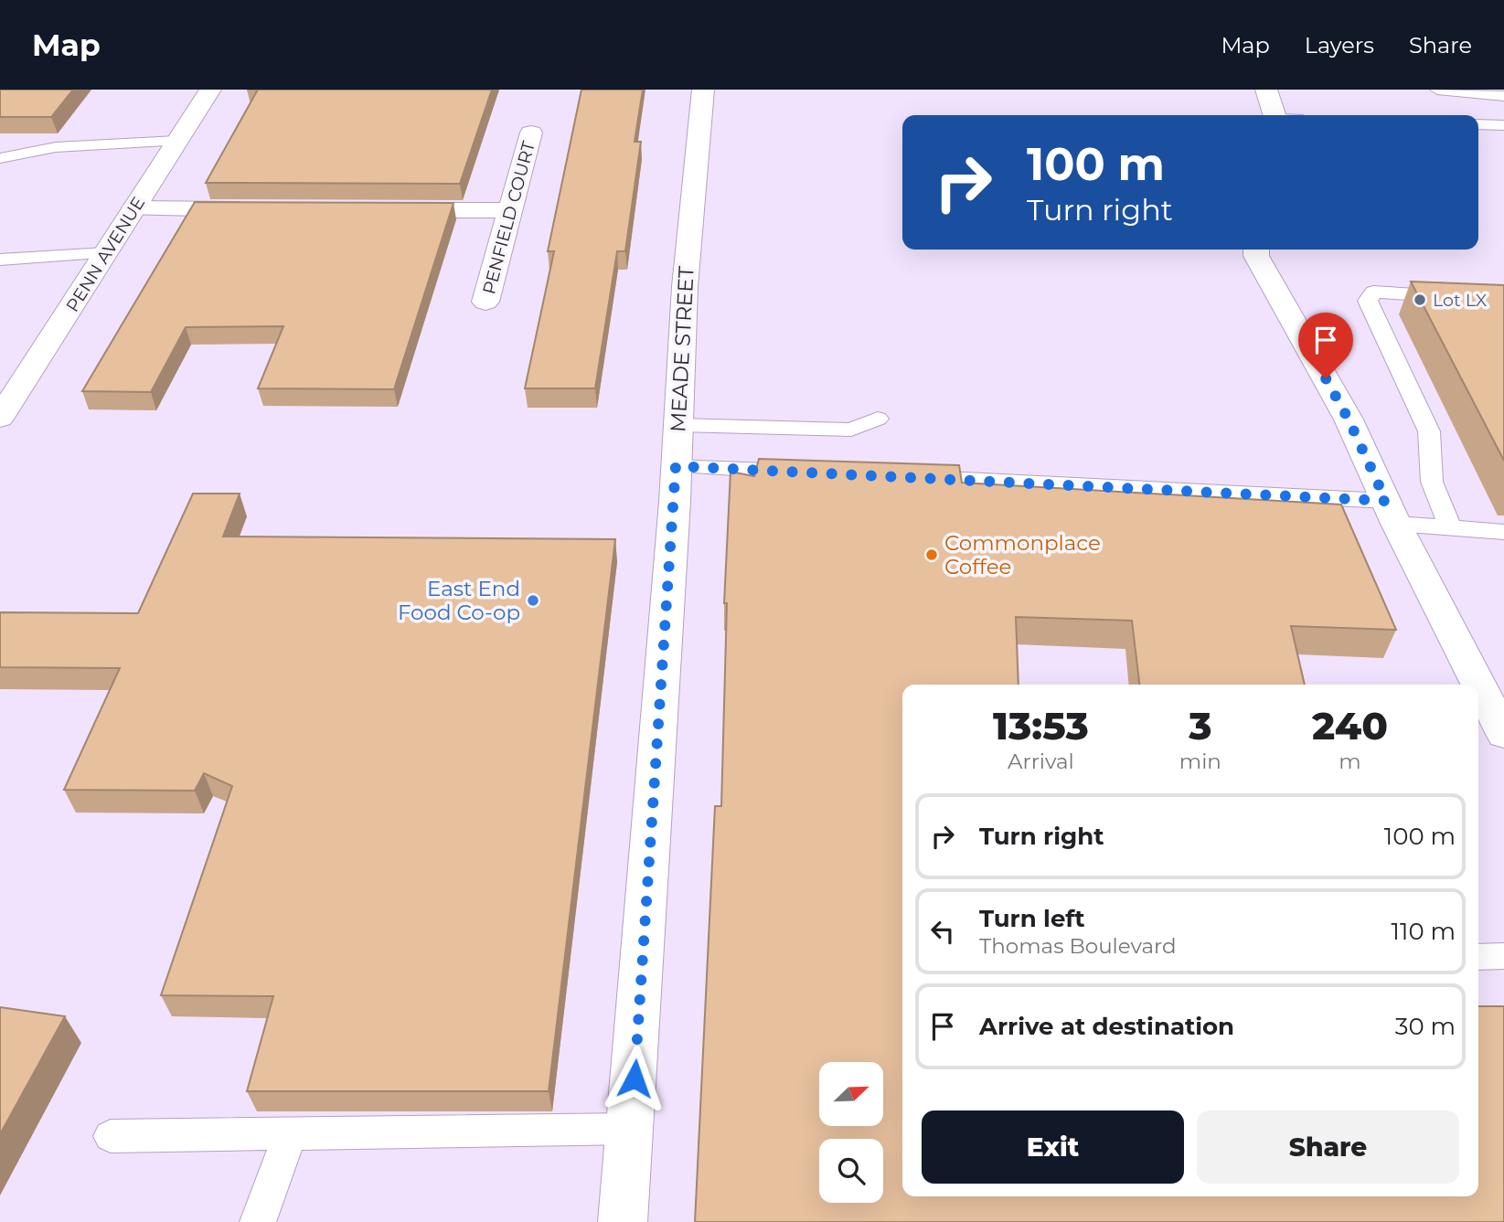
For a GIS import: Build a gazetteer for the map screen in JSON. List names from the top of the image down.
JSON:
{
  "streets": {
    "main road": ["PENFIELD COURT", "PENN AVENUE", "MEADE STREET"]
  },
  "places": ["Lot LX", "Commonplace Coffee", "East End Food Co-op"],
  "north": "top right",
  "page": {
    "header": "Map",
    "nav": ["Map", "Layers", "Share"],
    "turn": ["100 m", "Turn right"],
    "eta": [
      "13:53",
      "Arrival",
      "3",
      "min",
      "240",
      "m"
    ],
    "list": [
      {
        "name": "Turn right",
        "value": "100 m"
      },
      {
        "name": "Turn left",
        "note": "Thomas Boulevard",
        "value": "110 m"
      },
      {
        "name": "Arrive at destination",
        "value": "30 m"
      }
    ],
    "buttons": ["Exit", "Share"]
  }
}
